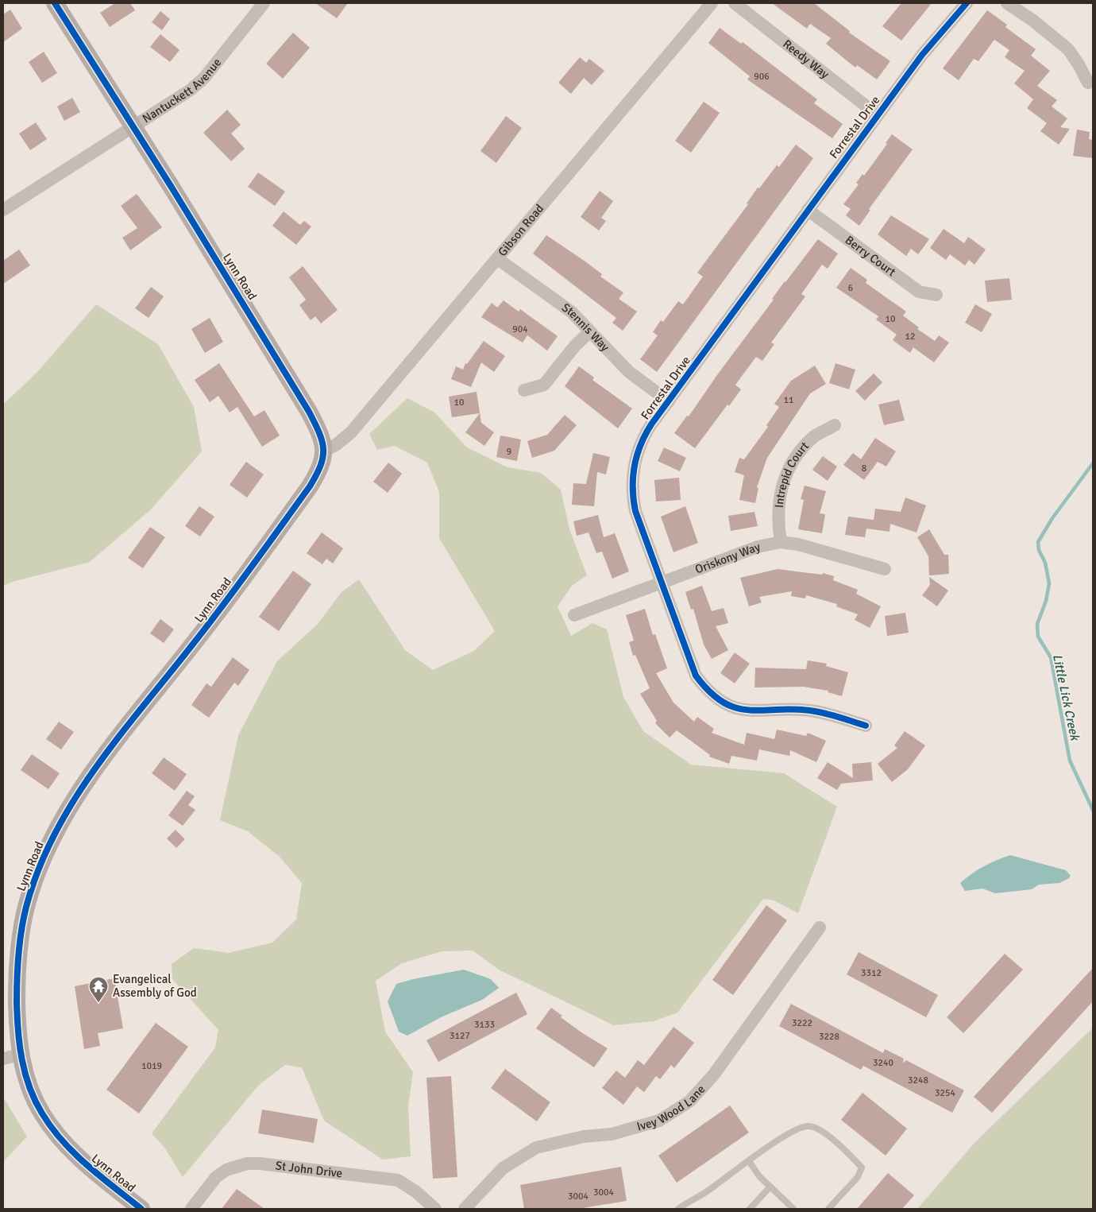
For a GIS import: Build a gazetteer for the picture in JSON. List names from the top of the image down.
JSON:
{
  "streets": {
    "street": [
      "Reedy Way",
      "Nantuckett Avenue",
      "Forrestal Drive",
      "Gibson Road",
      "Berry Court",
      "Lynn Road",
      "Stennis Way",
      "Intrepid Court",
      "Oriskony Way",
      "Ivey Wood Lane",
      "St John Drive"
    ]
  },
  "crossings": [
    ["Reedy Way", "Forrestal Drive"],
    ["Nantuckett Avenue", "Lynn Road"],
    ["Forrestal Drive", "Berry Court"],
    ["Forrestal Drive", "Stennis Way"],
    ["Forrestal Drive", "Oriskony Way"],
    ["Gibson Road", "Lynn Road"],
    ["Gibson Road", "Stennis Way"],
    ["Intrepid Court", "Oriskony Way"]
  ],
  "water": ["Little Lick Creek"],
  "places": {
    "temple": ["Evangelical Assembly of God"]
  },
  "house_numbers": [
    "906",
    "6",
    "10",
    "904",
    "12",
    "11",
    "10",
    "9",
    "8",
    "3312",
    "3222",
    "3133",
    "3127",
    "3228",
    "3240",
    "1019",
    "3248",
    "3254",
    "3004",
    "3004"
  ]
}
